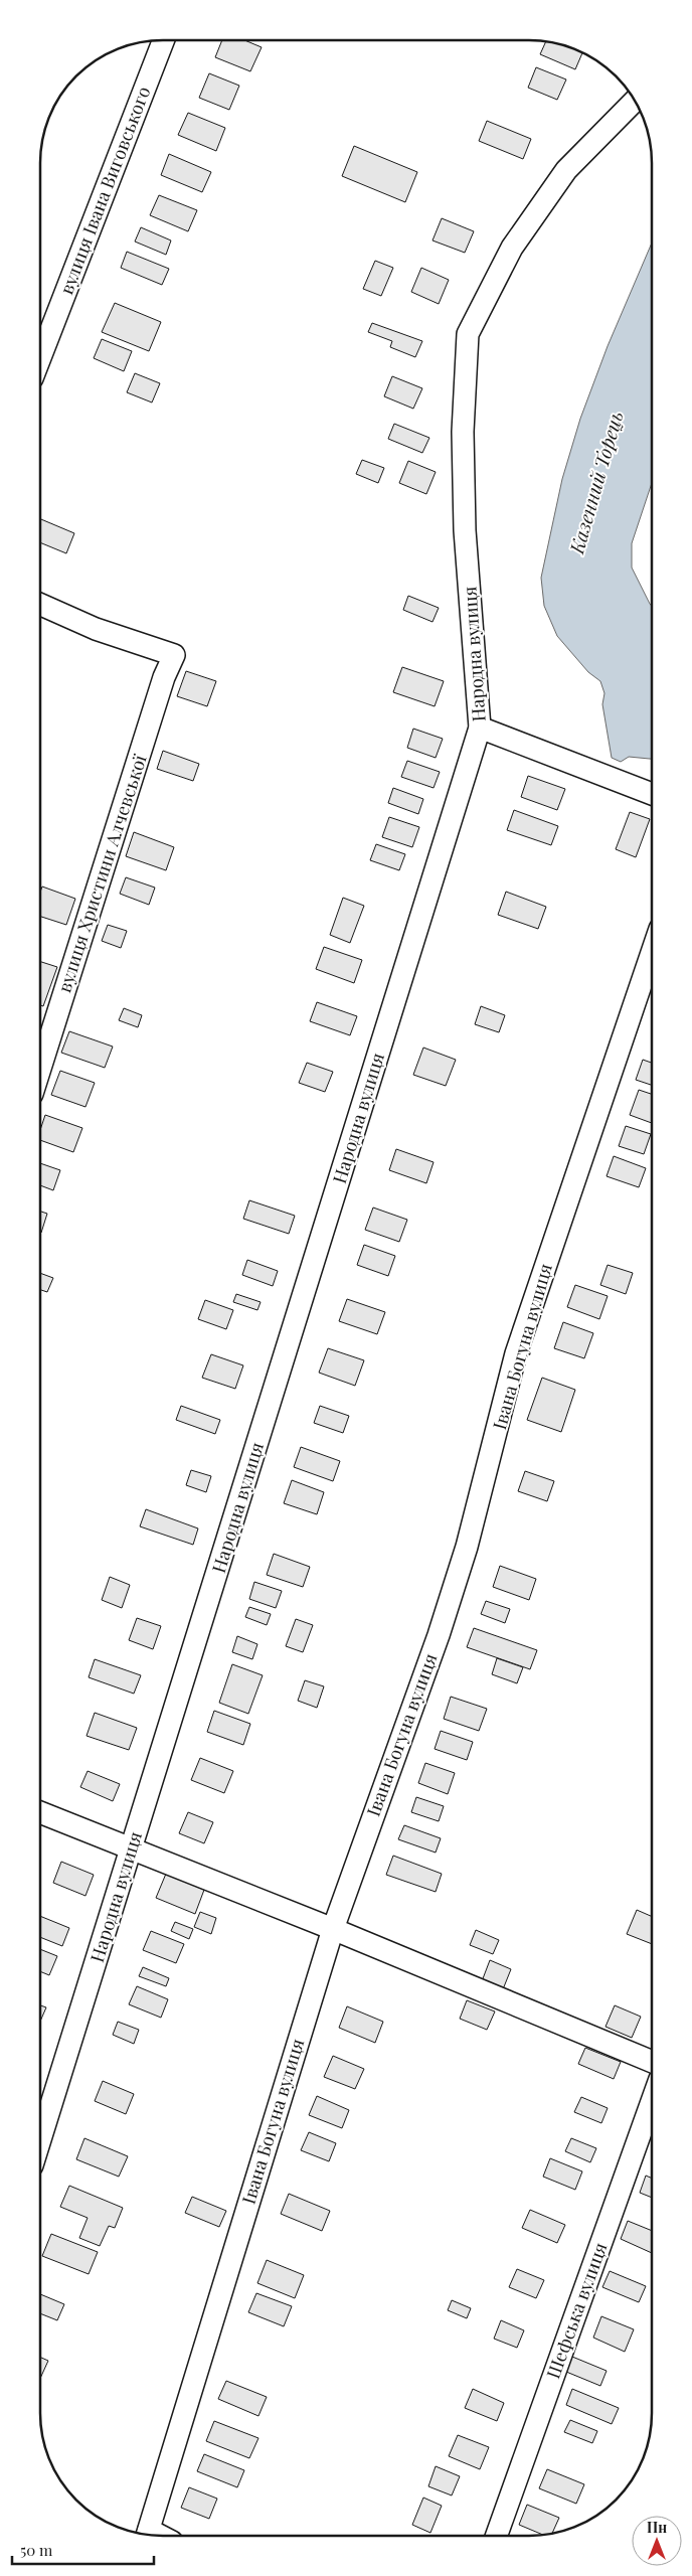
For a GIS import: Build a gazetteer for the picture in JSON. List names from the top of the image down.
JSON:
{
  "streets": {
    "street": [
      "вулиця Івана Виговського",
      "Народна вулиця",
      "вулиця Христини Алчевської",
      "Івана Богуна вулиця",
      "Шефська вулиця"
    ]
  },
  "water": ["Казенний Торець"],
  "scale_bar": "50 m",
  "north": "top"
}
